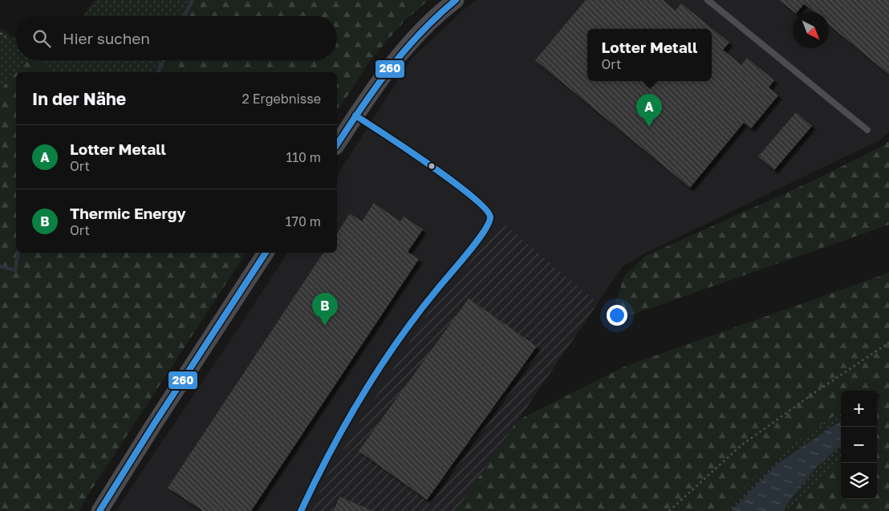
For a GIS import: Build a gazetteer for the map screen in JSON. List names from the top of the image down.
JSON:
{
  "lines": ["transit line 260"],
  "north": "bottom right",
  "page": {
    "search": "Hier suchen",
    "popup": ["Lotter Metall", "Ort"],
    "heading": ["In der Nähe", "2 Ergebnisse"],
    "pins": ["A", "B"],
    "list": [
      {
        "mark": "A",
        "name": "Lotter Metall",
        "note": "Ort",
        "value": "110 m"
      },
      {
        "mark": "B",
        "name": "Thermic Energy",
        "note": "Ort",
        "value": "170 m"
      }
    ],
    "map_buttons": ["+", "−"]
  }
}
